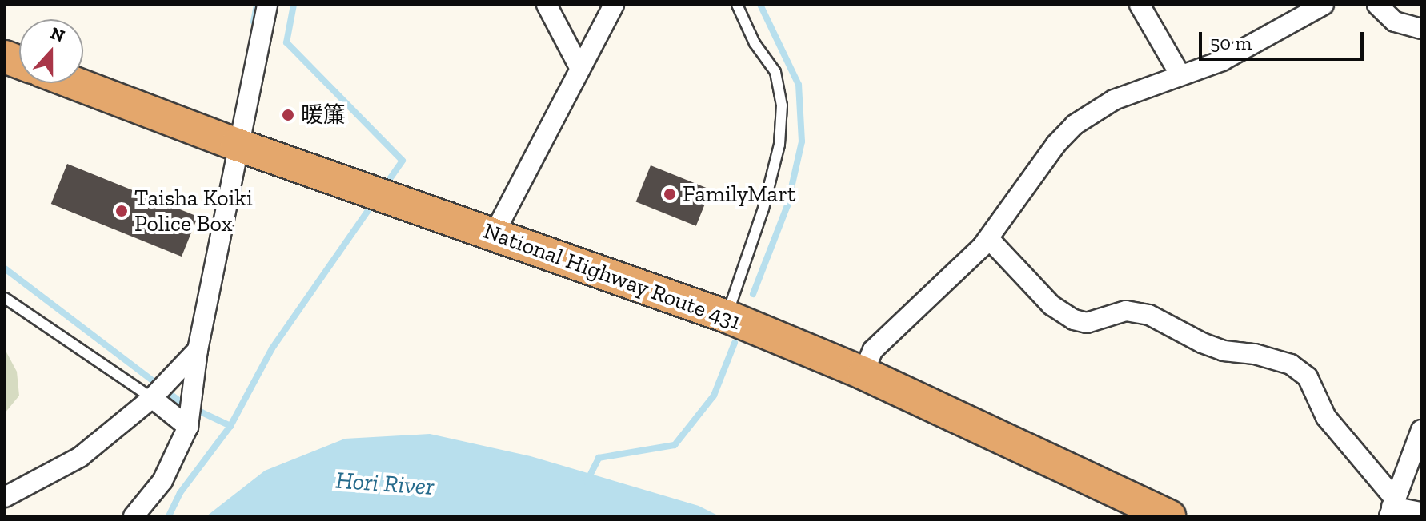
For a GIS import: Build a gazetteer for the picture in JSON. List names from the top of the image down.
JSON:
{
  "streets": {
    "highway": ["National Highway Route 431"]
  },
  "water": ["Hori River"],
  "places": ["暖簾", "FamilyMart", "Taisha Koiki Police Box"],
  "scale_bar": "50 m",
  "north": "top"
}
